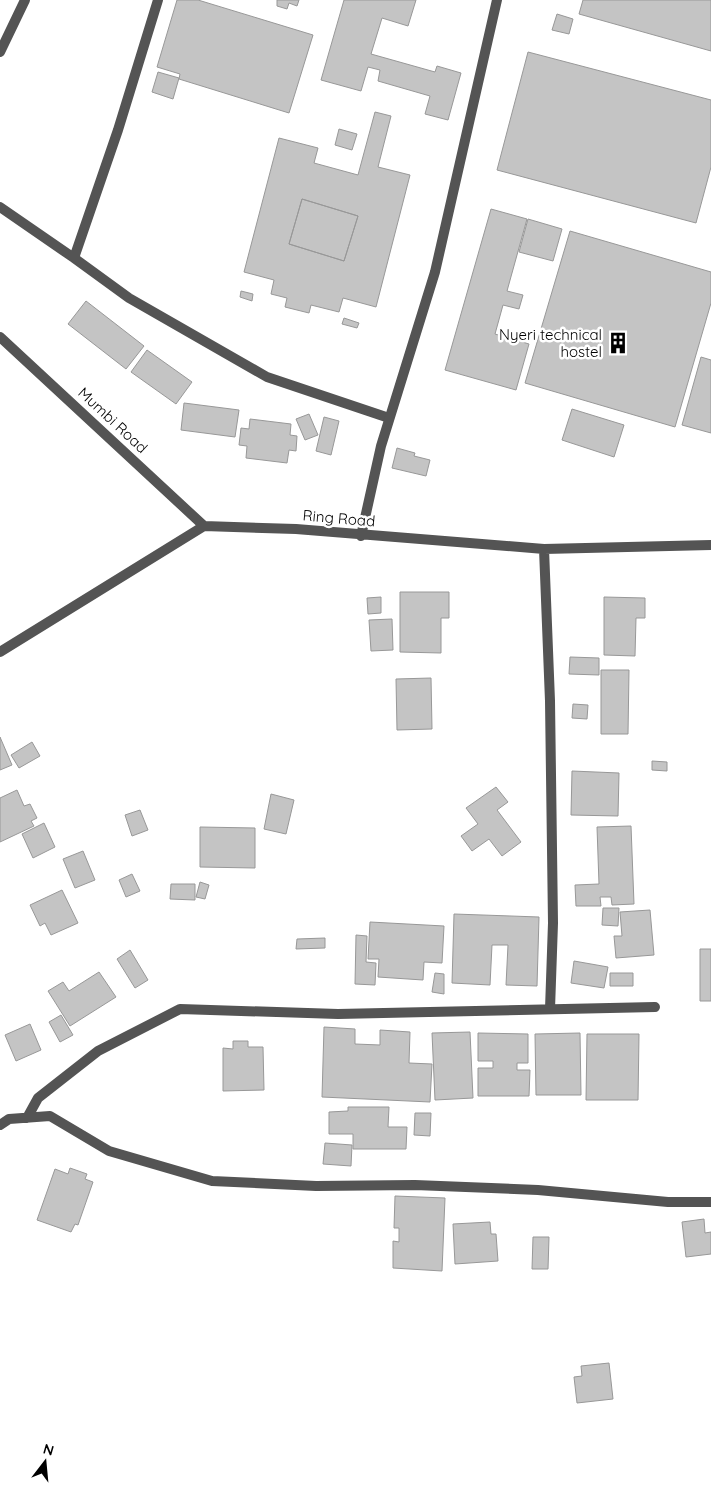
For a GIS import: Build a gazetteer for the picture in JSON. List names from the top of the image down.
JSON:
{
  "streets": {
    "street": ["Mumbi Road", "Ring Road"]
  },
  "crossings": [
    ["Mumbi Road", "Ring Road"]
  ],
  "places": {
    "building": ["Nyeri technical hostel"]
  },
  "north": "top"
}
